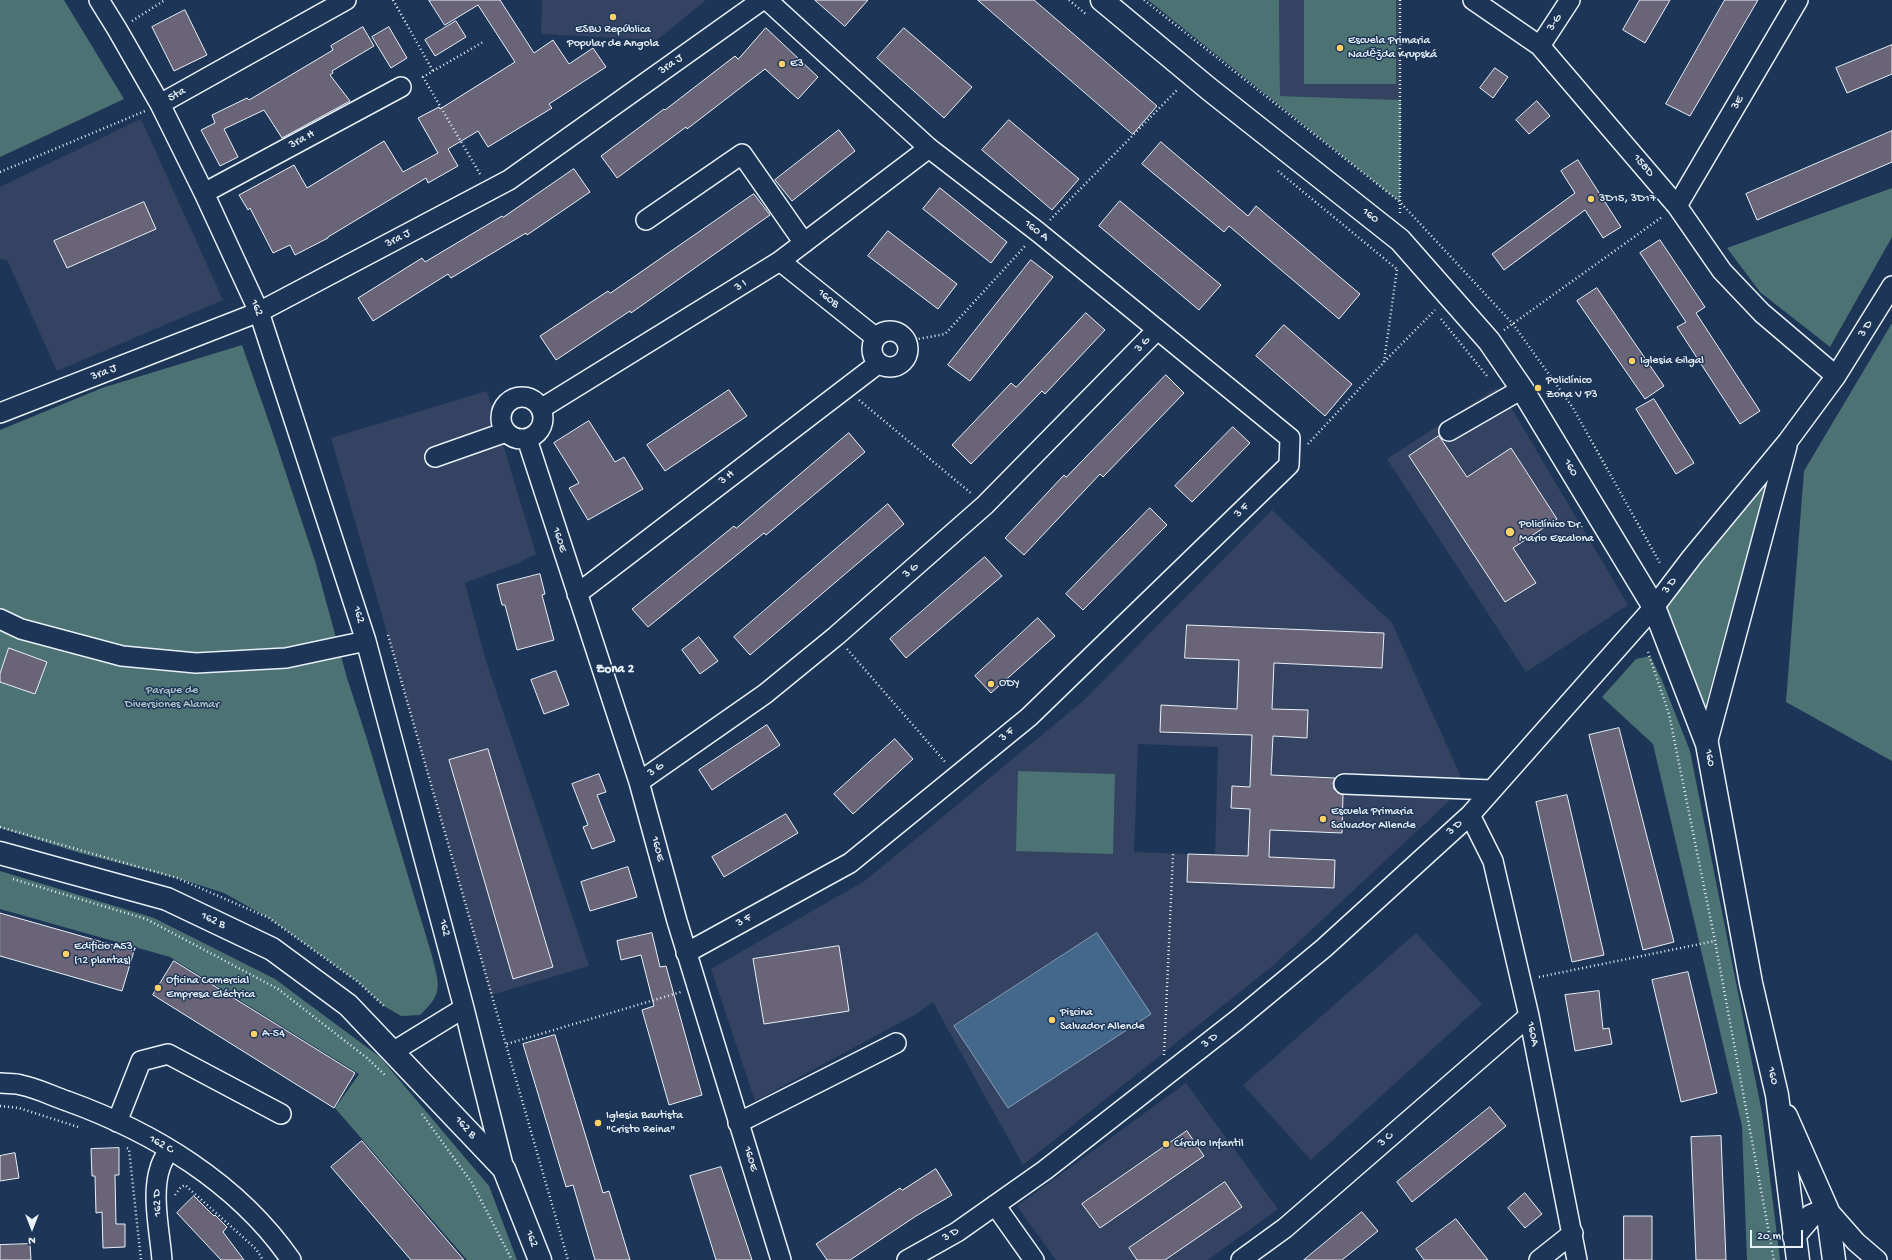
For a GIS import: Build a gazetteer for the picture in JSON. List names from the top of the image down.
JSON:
{
  "streets": {
    "main road": ["160", "162", "162 B"],
    "street": [
      "3-G",
      "3ra J",
      "5ta",
      "3E",
      "3ra H",
      "158D",
      "160 A",
      "3 I",
      "160B",
      "3 D",
      "3 G",
      "3 H",
      "3 F",
      "160E",
      "160A",
      "3 C",
      "162 C",
      "162 D"
    ]
  },
  "crossings": [
    ["3-G", "158D"],
    ["3ra J", "162"],
    ["5ta", "162"],
    ["3E", "158D"],
    ["3ra H", "162"],
    ["158D", "3 D"],
    ["160", "3 D"],
    ["160 A", "3 I"],
    ["160 A", "3 G"],
    ["160 A", "3 F"],
    ["3 I", "160B"],
    ["3 I", "160E"],
    ["160B", "3 H"],
    ["162", "162 B"],
    ["3 D", "160A"],
    ["3 G", "160E"],
    ["3 H", "160E"],
    ["3 F", "160E"],
    ["160A", "3 C"],
    ["162 C", "162 D"]
  ],
  "districts": ["Zona 2"],
  "parks": ["Parque de Diversiones Alamar"],
  "places": [
    "ESBU República Popular de Angola",
    "Escuela Primaria Naděžda Krupská",
    "E3",
    "3D15, 3D17",
    "Iglesia Gilgal",
    "Policlínico Zona V P3",
    "Policlínico Dr. Mario Escalona",
    "ODY",
    "Escuela Primaria Salvador Allende",
    "Edificio A53, (12 plantas)",
    "Oficina Comercial Empresa Eléctrica",
    "Piscina Salvador Allende",
    "A-54",
    "Iglesia Bautista \"Cristo Reina\"",
    "Círculo Infantil"
  ],
  "scale_bar": "20 m",
  "north": "bottom"
}
